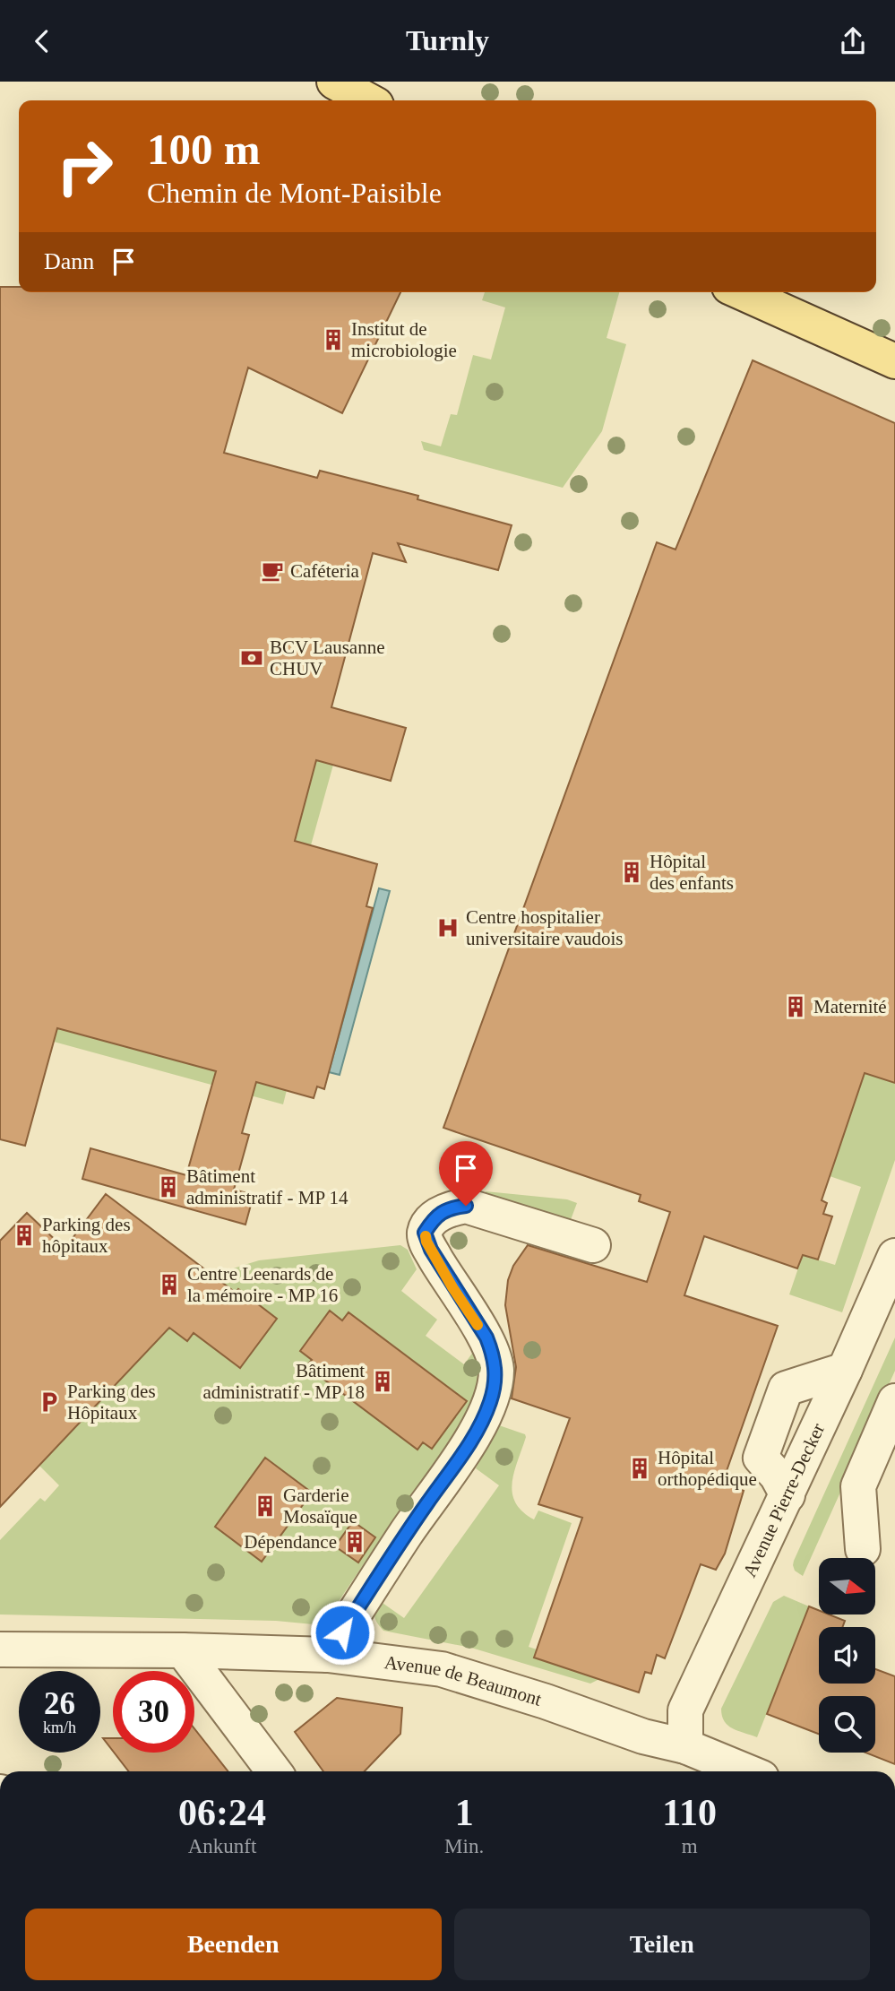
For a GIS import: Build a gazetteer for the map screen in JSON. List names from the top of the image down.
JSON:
{
  "streets": {
    "street": ["Avenue Pierre-Decker", "Avenue de Beaumont"]
  },
  "crossings": [
    ["Avenue Pierre-Decker", "Avenue de Beaumont"]
  ],
  "places": {
    "building": [
      "Institut de microbiologie",
      "Hôpital des enfants",
      "Maternité",
      "Bâtiment administratif - MP 14",
      "Parking des hôpitaux",
      "Centre Leenards de la mémoire - MP 16",
      "Bâtiment administratif - MP 18",
      "Hôpital orthopédique",
      "Garderie Mosaïque",
      "Dépendance"
    ],
    "cafe": ["Caféteria"],
    "bank": ["BCV Lausanne CHUV"],
    "hospital": ["Centre hospitalier universitaire vaudois"],
    "parking": ["Parking des Hôpitaux"]
  },
  "north": "right",
  "page": {
    "header": "Turnly",
    "turn": ["100 m", "Chemin de Mont-Paisible"],
    "then": "Dann",
    "speed": "26 km/h",
    "limit": "30",
    "eta": [
      "06:24",
      "Ankunft",
      "1",
      "Min.",
      "110",
      "m"
    ],
    "buttons": ["Beenden", "Teilen"]
  }
}
